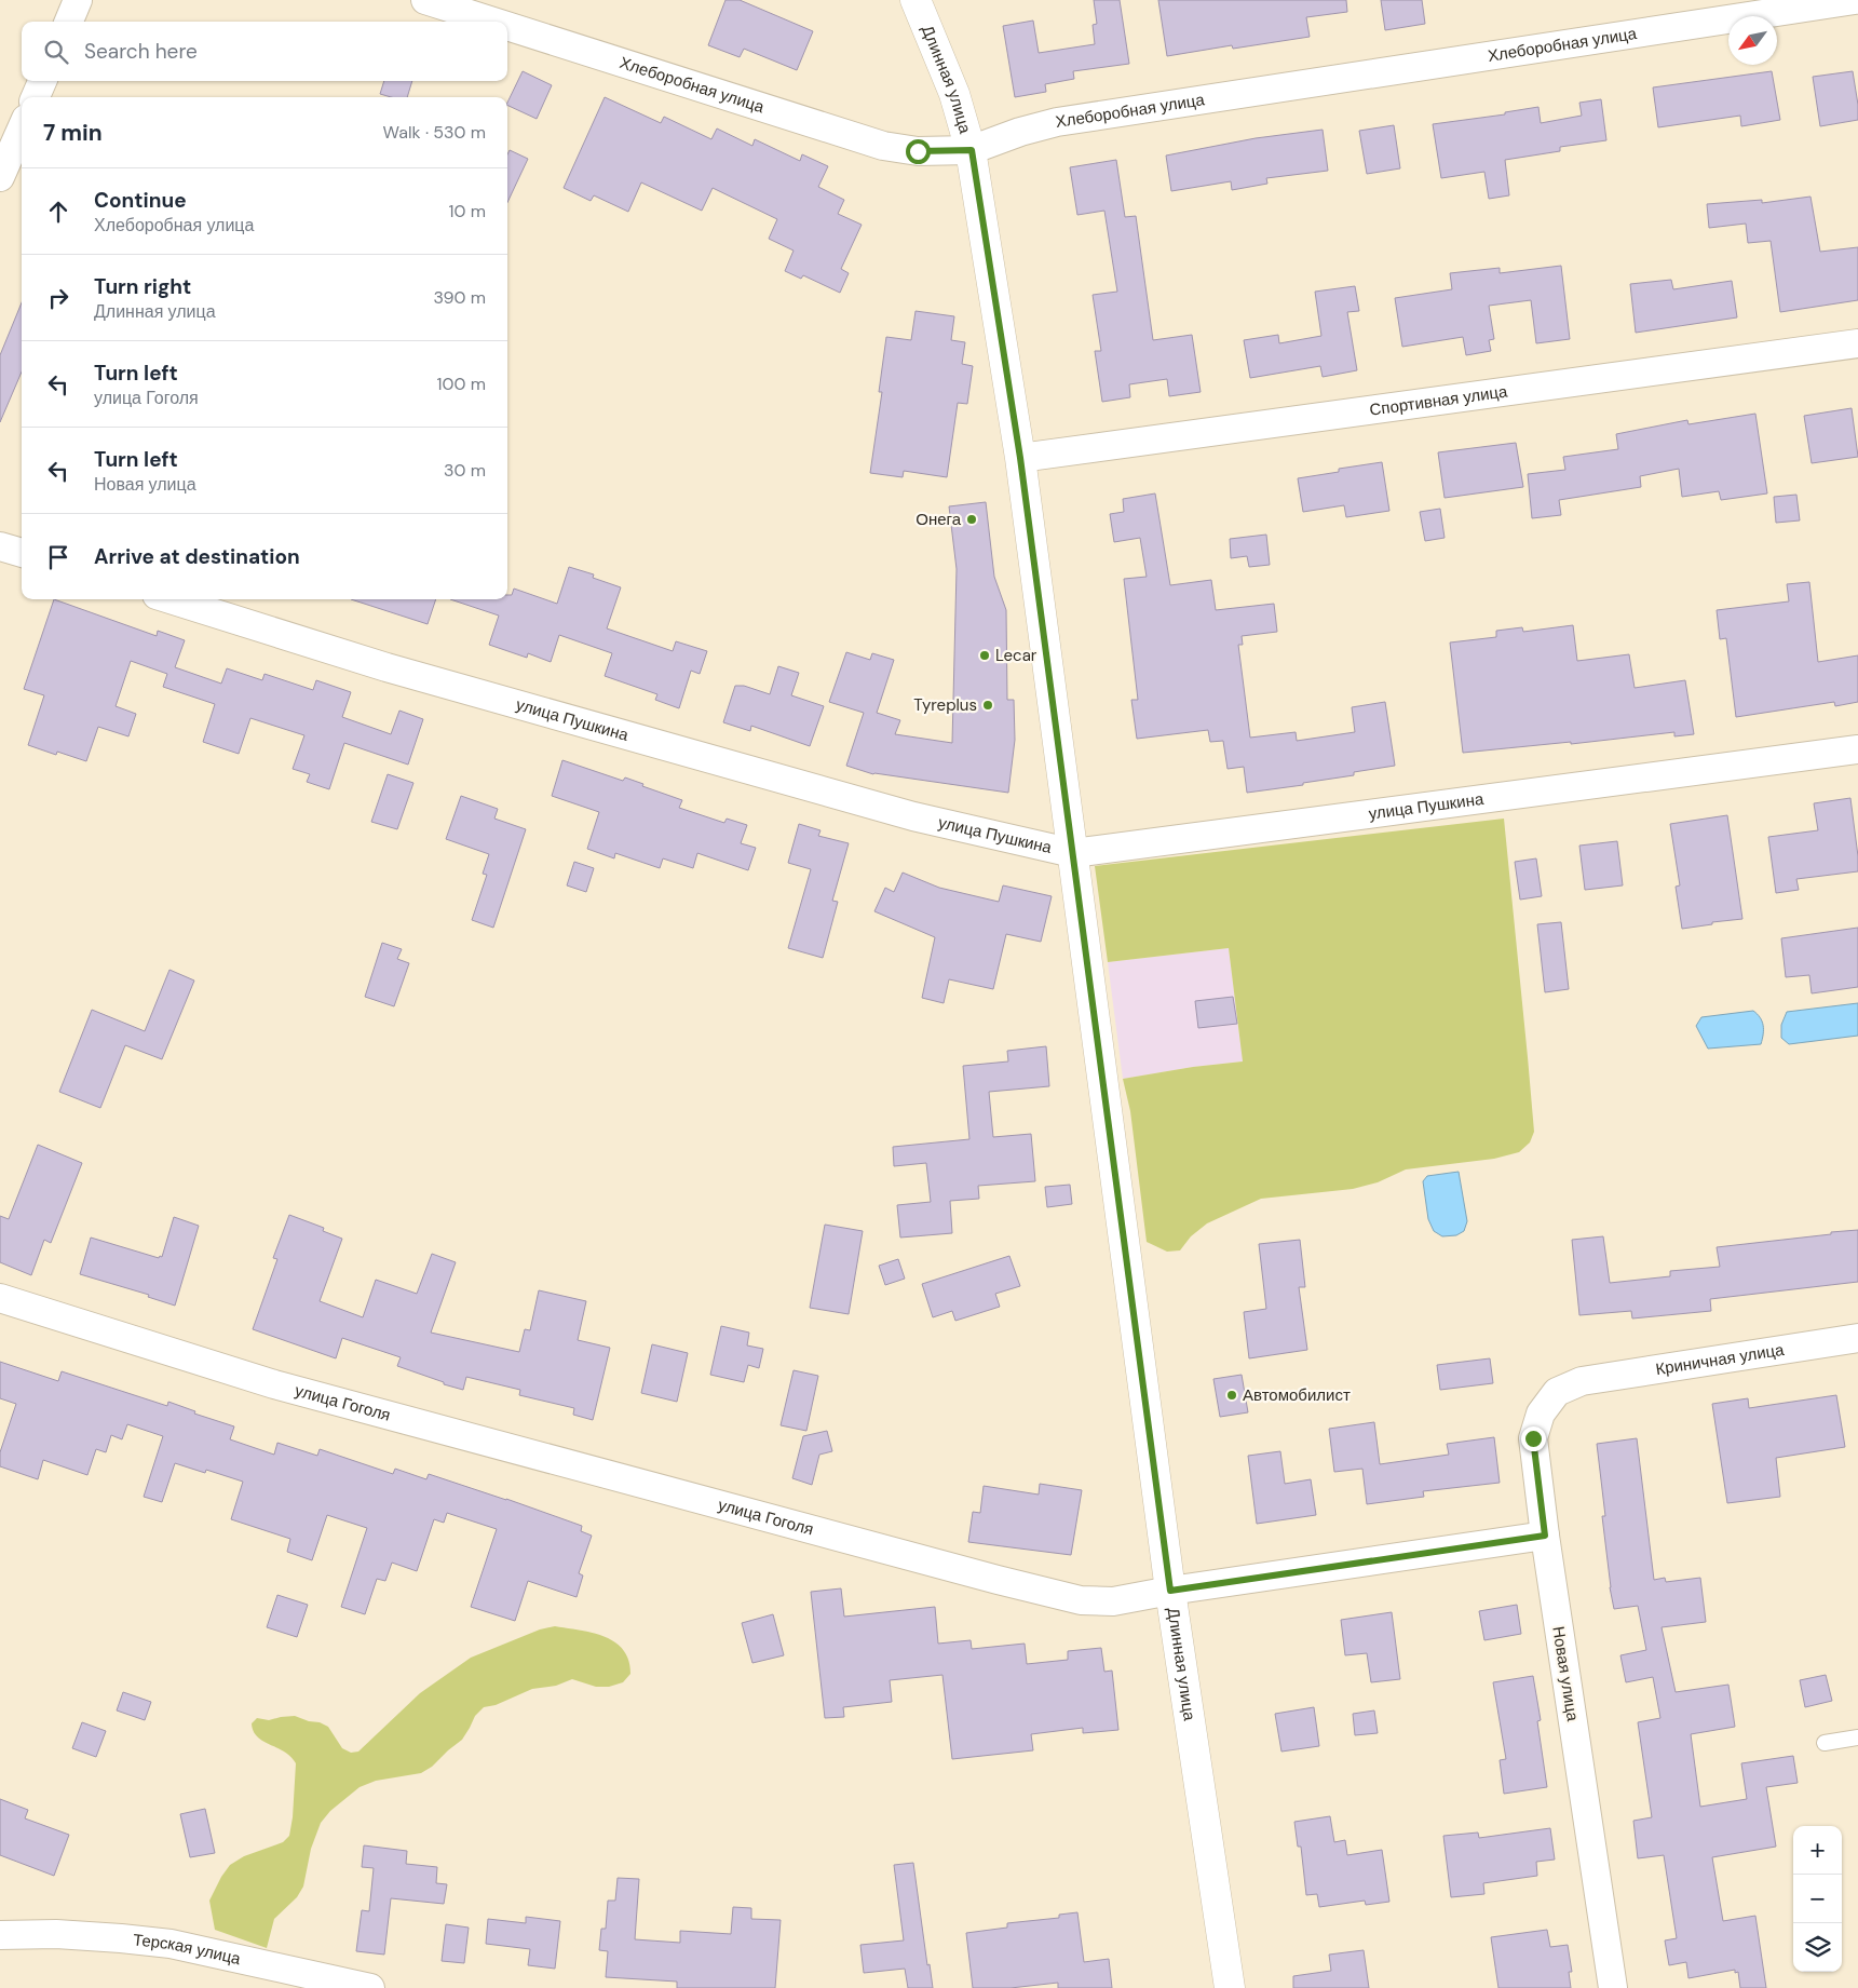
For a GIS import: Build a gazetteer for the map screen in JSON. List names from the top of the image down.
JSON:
{
  "streets": {
    "street": [
      "Хлеборобная улица",
      "Длинная улица",
      "Спортивная улица",
      "улица Пушкина",
      "Криничная улица",
      "улица Гоголя",
      "Новая улица",
      "Терская улица"
    ]
  },
  "crossings": [
    ["Хлеборобная улица", "Длинная улица"],
    ["Длинная улица", "Спортивная улица"],
    ["Длинная улица", "улица Пушкина"],
    ["Длинная улица", "улица Гоголя"],
    ["Криничная улица", "Новая улица"],
    ["улица Гоголя", "Новая улица"]
  ],
  "places": [
    "Онега",
    "Lecar",
    "Tyreplus",
    "Автомобилист"
  ],
  "north": "bottom left",
  "page": {
    "search": "Search here",
    "heading": ["7 min", "Walk · 530 m"],
    "list": [
      ["Continue", "Хлеборобная улица", "10 m"],
      ["Turn right", "Длинная улица", "390 m"],
      ["Turn left", "улица Гоголя", "100 m"],
      ["Turn left", "Новая улица", "30 m"],
      "Arrive at destination"
    ],
    "map_buttons": ["+", "−"]
  }
}
